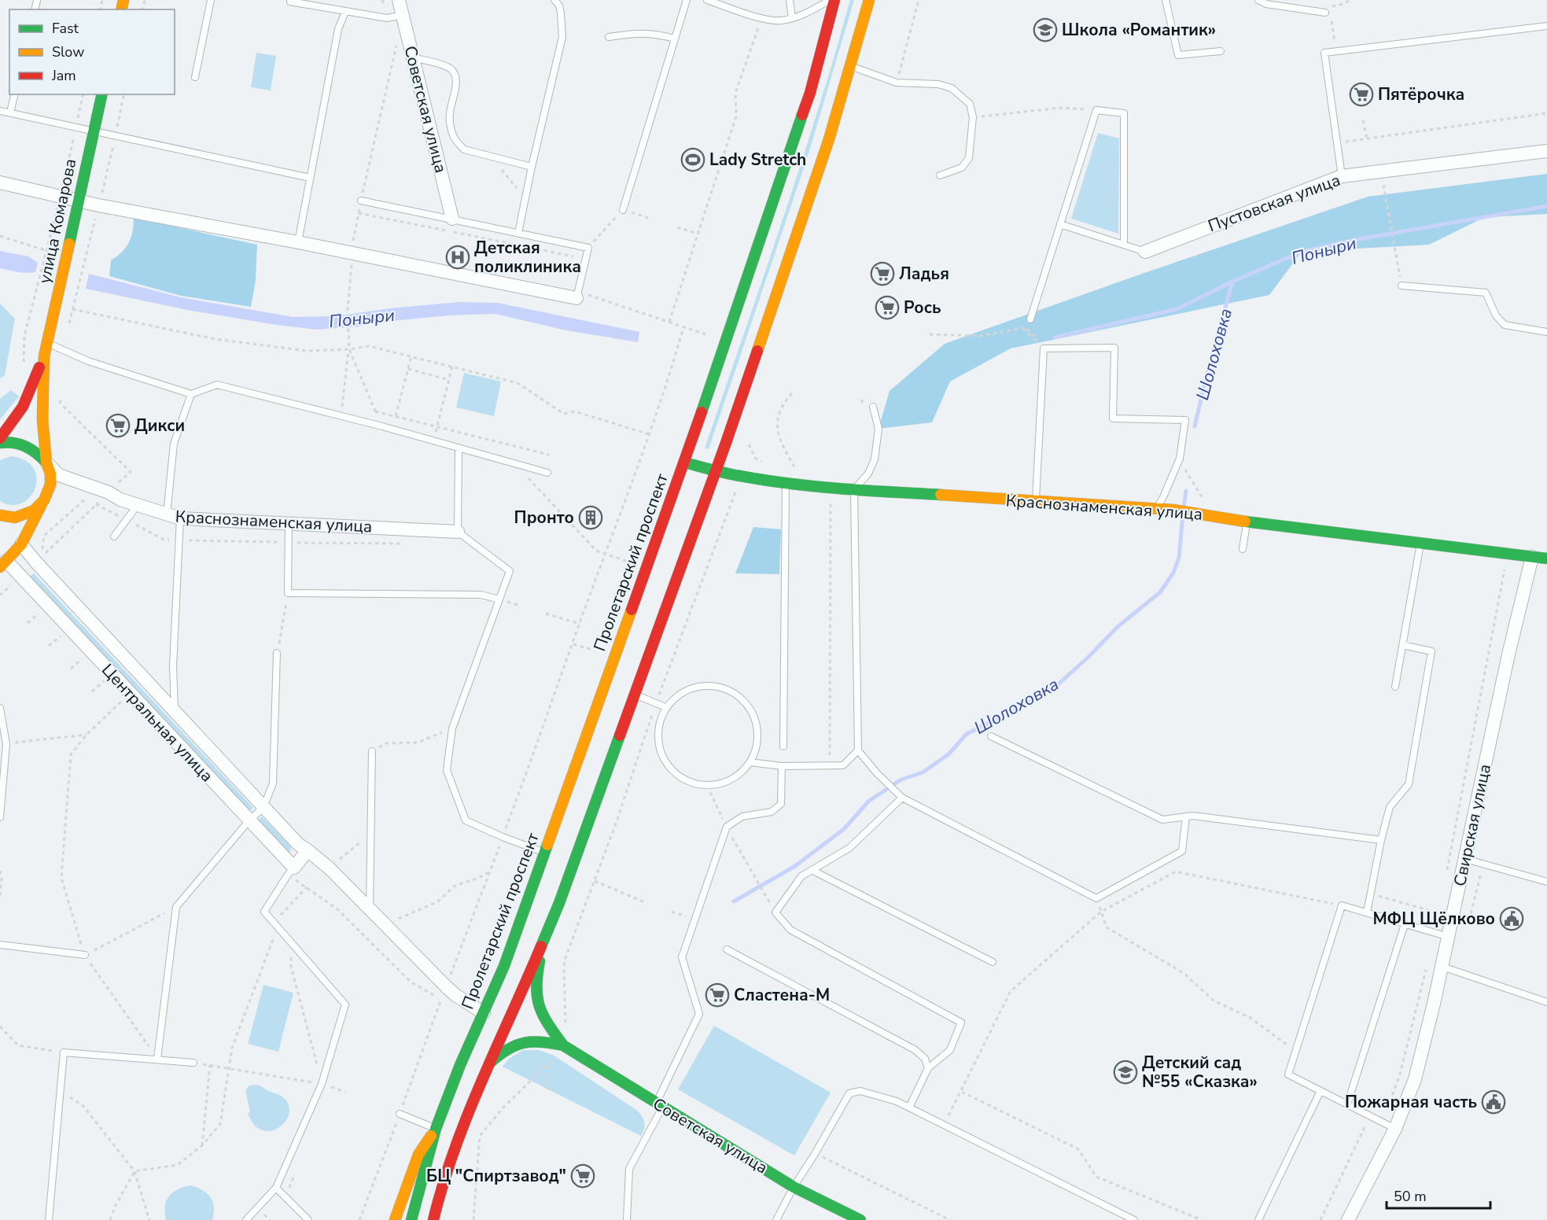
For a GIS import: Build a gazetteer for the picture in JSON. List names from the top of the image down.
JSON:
{
  "streets": {
    "main road": [
      "Советская улица",
      "улица Комарова",
      "Краснознаменская улица",
      "Пролетарский проспект"
    ],
    "street": ["Пустовская улица", "Центральная улица", "Свирская улица"]
  },
  "crossings": [
    ["Краснознаменская улица", "Пролетарский проспект"],
    ["Краснознаменская улица", "Свирская улица"],
    ["Пролетарский проспект", "Центральная улица"]
  ],
  "water": ["Поныри", "Шолоховка"],
  "places": {
    "school or university": ["Школа «Романтик»", "Детский сад №55 «Сказка»"],
    "supermarket": [
      "Пятёрочка",
      "Ладья",
      "Рось",
      "Дикси",
      "Сластена-М",
      "БЦ \"Спиртзавод\""
    ],
    "sports": ["Lady Stretch"],
    "hospital": ["Детская поликлиника"],
    "building": ["Пронто"],
    "public building": ["МФЦ Щёлково", "Пожарная часть"]
  },
  "legend": ["Fast", "Slow", "Jam"],
  "scale_bar": "50 m"
}
